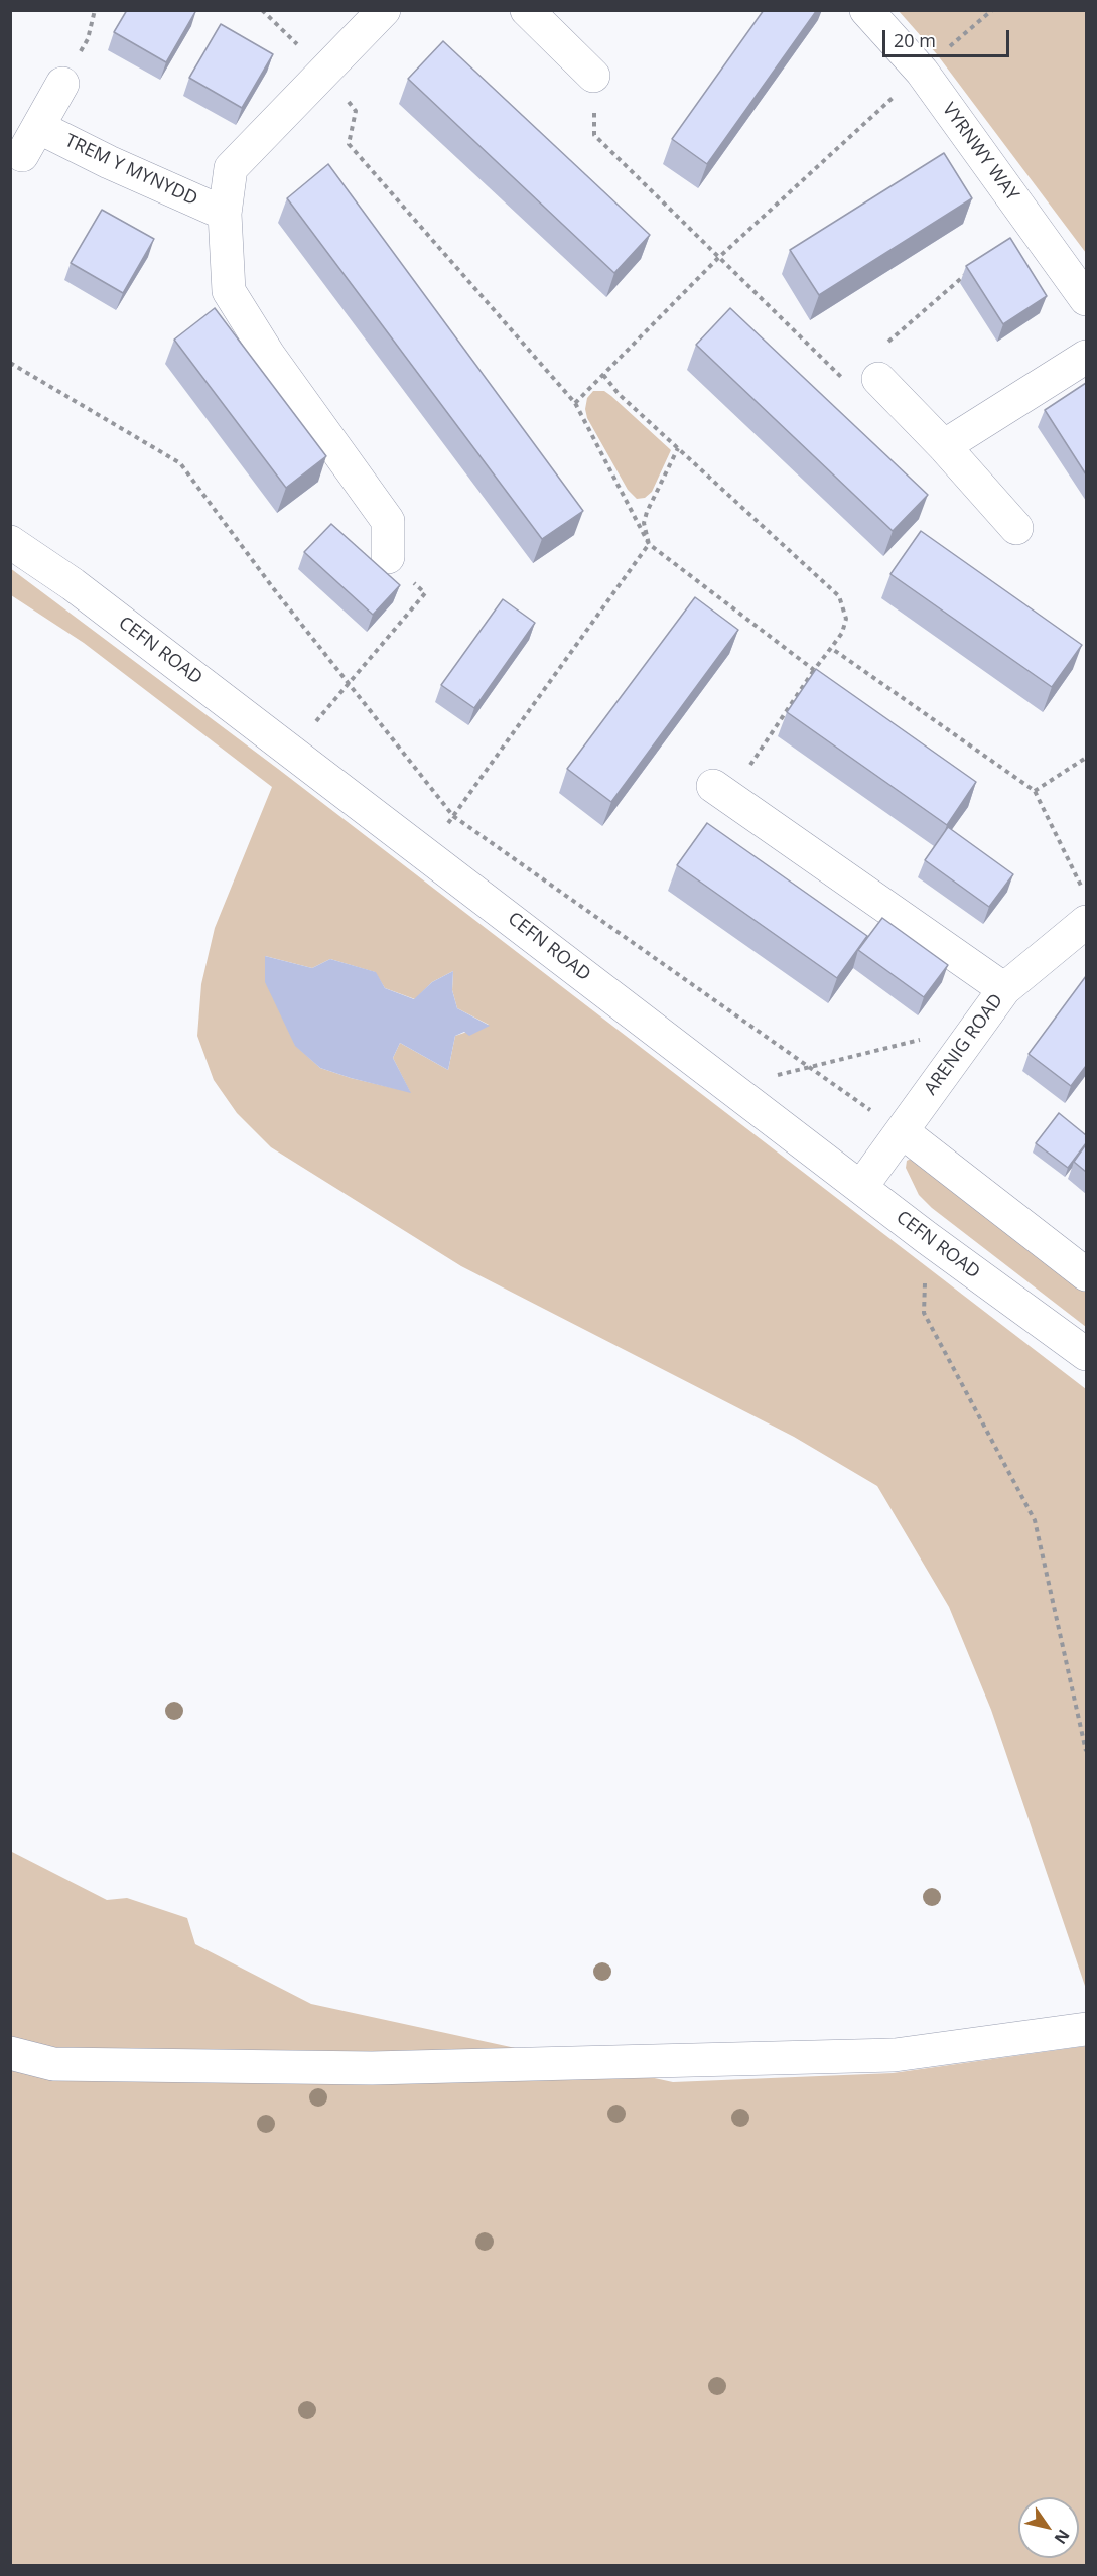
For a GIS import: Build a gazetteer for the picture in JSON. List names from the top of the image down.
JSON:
{
  "streets": {
    "street": [
      "VYRNWY WAY",
      "TREM Y MYNYDD",
      "CEFN ROAD",
      "ARENIG ROAD"
    ]
  },
  "crossings": [
    ["CEFN ROAD", "ARENIG ROAD"]
  ],
  "scale_bar": "20 m",
  "north": "bottom right"
}
